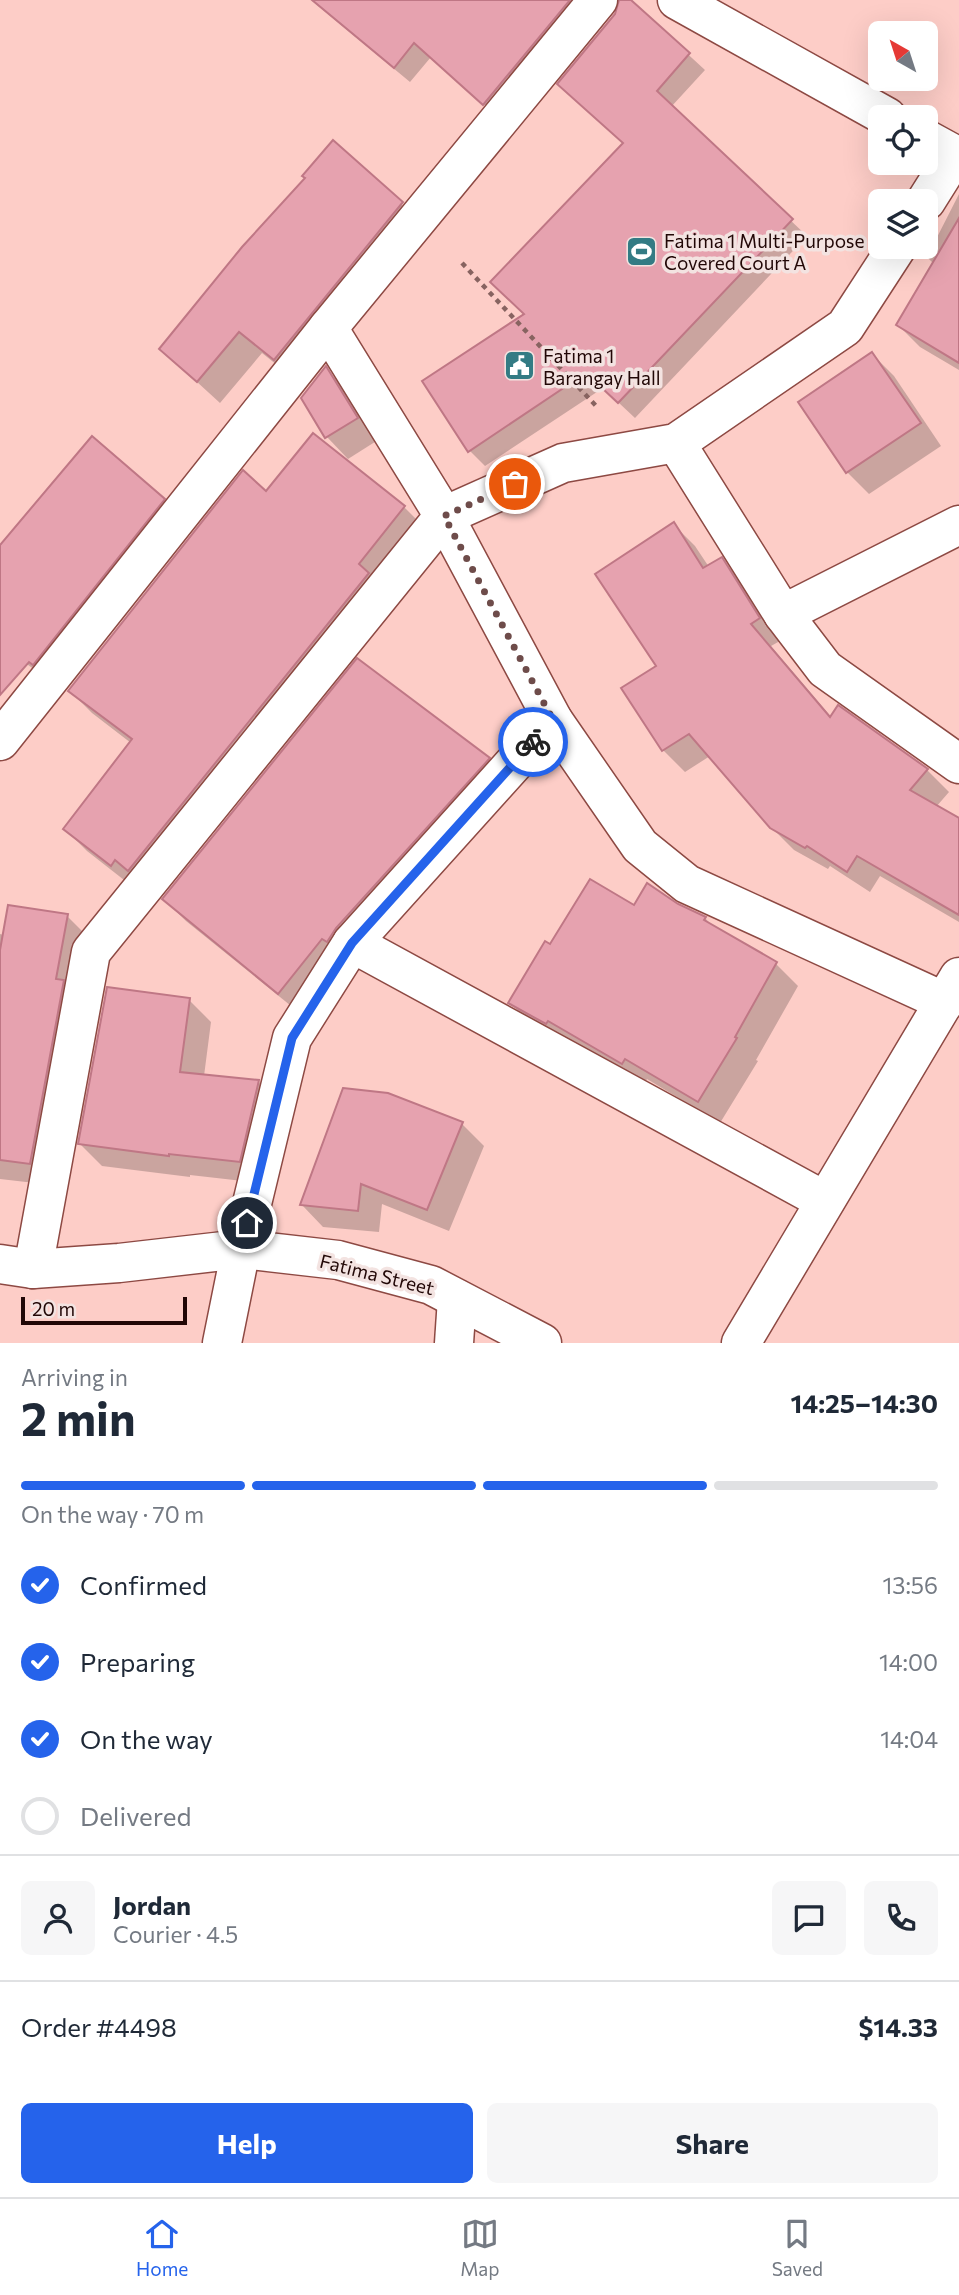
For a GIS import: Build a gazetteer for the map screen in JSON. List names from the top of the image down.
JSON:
{
  "streets": {
    "street": ["Fatima Street"]
  },
  "places": {
    "sports": ["Fatima 1 Multi-Purpose Covered Court A"],
    "public building": ["Fatima 1 Barangay Hall"]
  },
  "scale_bar": "20 m",
  "north": "top left",
  "page": {
    "scale": "20 m",
    "heading": ["2 min", "Arriving in", "14:25–14:30"],
    "panel": [
      "Jordan",
      "Courier · 4.5",
      "Order #4498",
      "$14.33"
    ],
    "bar": "On the way · 70 m",
    "list": [
      ["Confirmed", "13:56"],
      ["Preparing", "14:00"],
      ["On the way", "14:04"],
      "Delivered"
    ],
    "buttons": ["Help", "Share"],
    "tabs": ["Home", "Map", "Saved"]
  }
}
